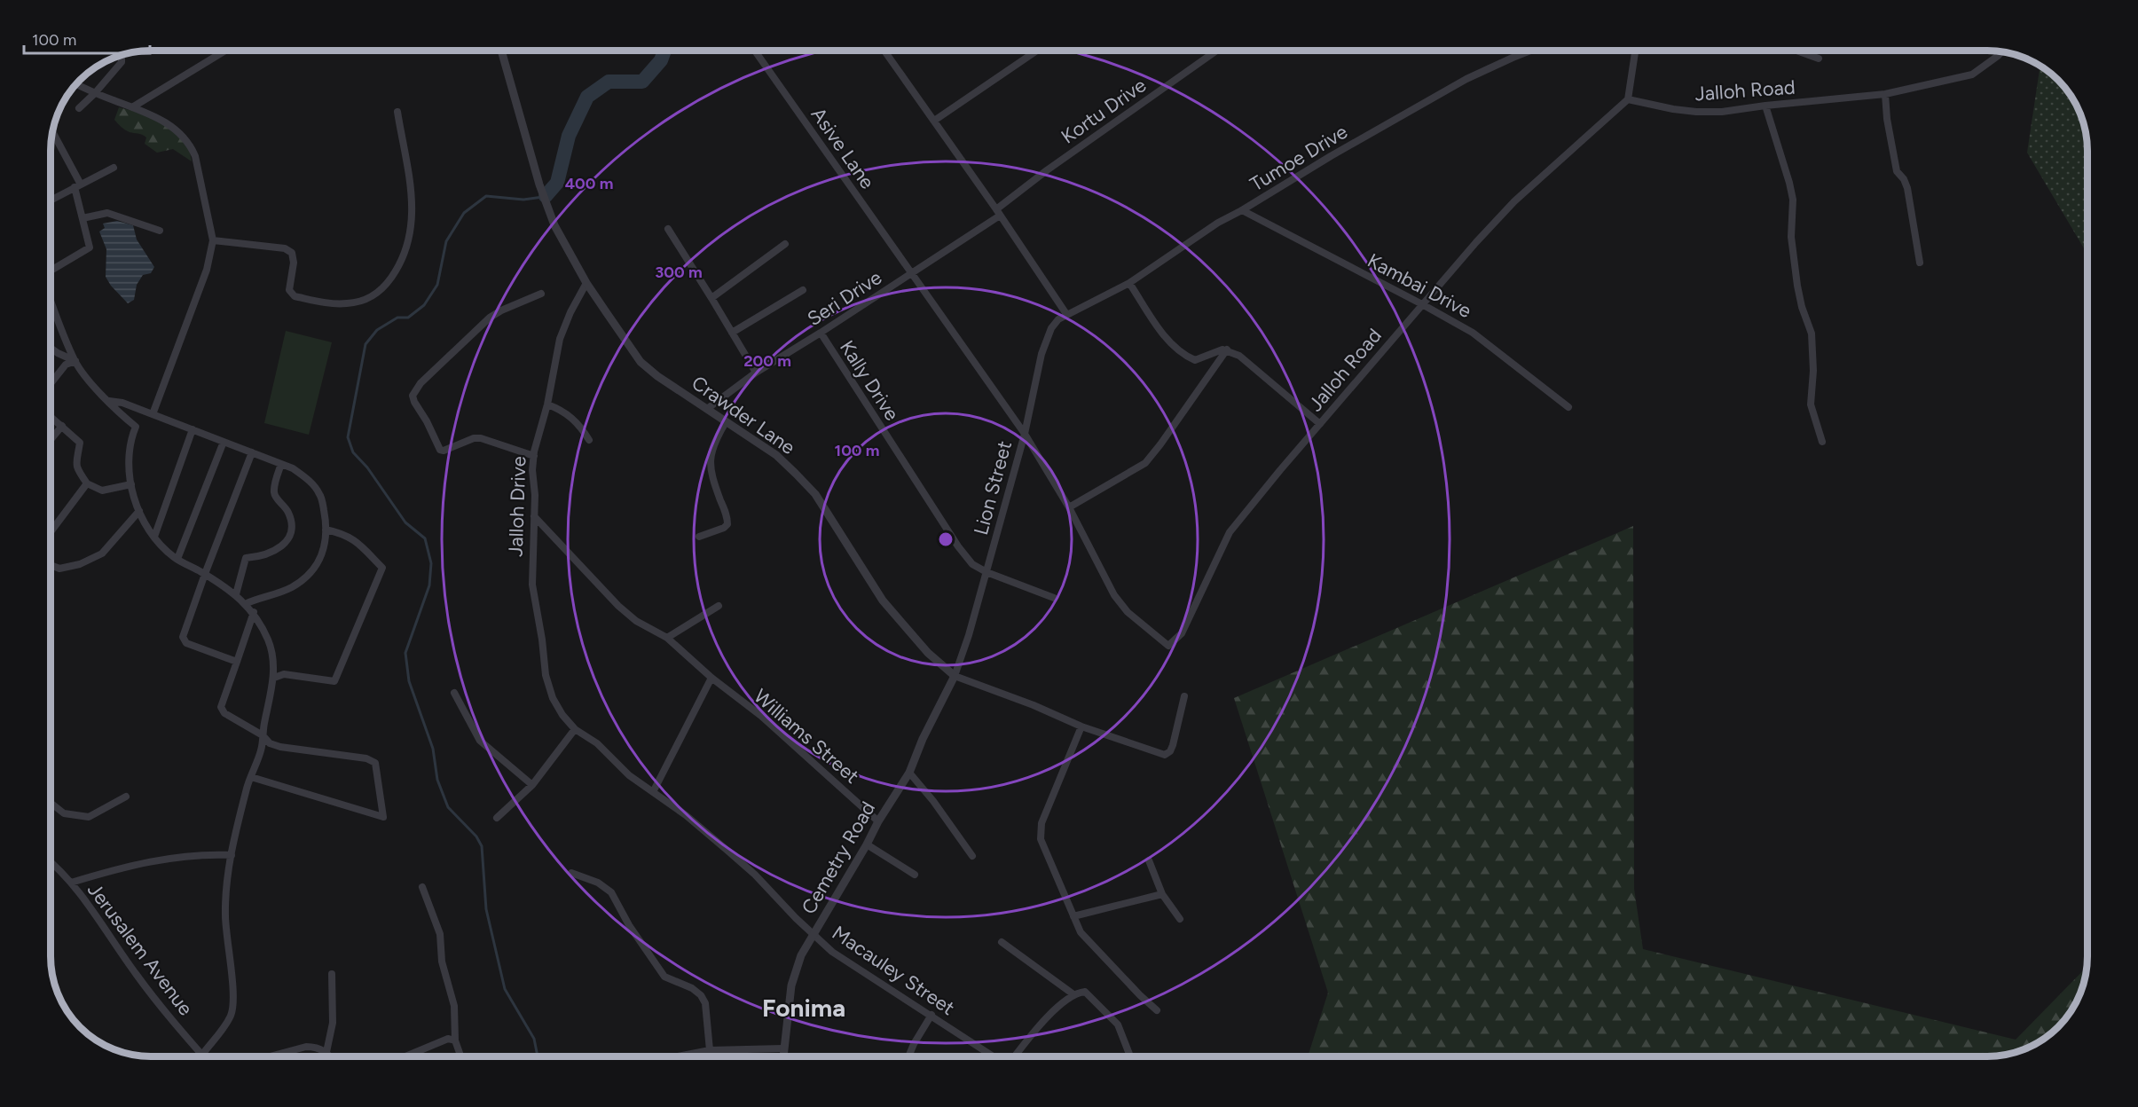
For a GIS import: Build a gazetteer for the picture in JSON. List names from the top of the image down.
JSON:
{
  "streets": {
    "street": [
      "Jalloh Road",
      "Kortu Drive",
      "Asive Lane",
      "Tumoe Drive",
      "Kambai Drive",
      "Seri Drive",
      "Kally Drive",
      "Crawder Lane",
      "Lion Street",
      "Jalloh Drive",
      "Williams Street",
      "Cemetry Road",
      "Jerusalem Avenue",
      "Macauley Street"
    ]
  },
  "crossings": [
    ["Jalloh Road", "Asive Lane"],
    ["Jalloh Road", "Kambai Drive"],
    ["Jalloh Road", "Seri Drive"],
    ["Jalloh Road", "Lion Street"],
    ["Kortu Drive", "Seri Drive"],
    ["Asive Lane", "Seri Drive"],
    ["Tumoe Drive", "Kambai Drive"],
    ["Tumoe Drive", "Lion Street"],
    ["Seri Drive", "Kally Drive"],
    ["Seri Drive", "Crawder Lane"],
    ["Kally Drive", "Lion Street"],
    ["Crawder Lane", "Lion Street"],
    ["Crawder Lane", "Jalloh Drive"],
    ["Crawder Lane", "Cemetry Road"],
    ["Lion Street", "Cemetry Road"],
    ["Jalloh Drive", "Williams Street"],
    ["Jalloh Drive", "Macauley Street"],
    ["Williams Street", "Cemetry Road"],
    ["Cemetry Road", "Macauley Street"]
  ],
  "districts": ["Fonima"],
  "scale_bar": "100 m",
  "rings": [
    "400 m",
    "300 m",
    "200 m",
    "100 m"
  ]
}
